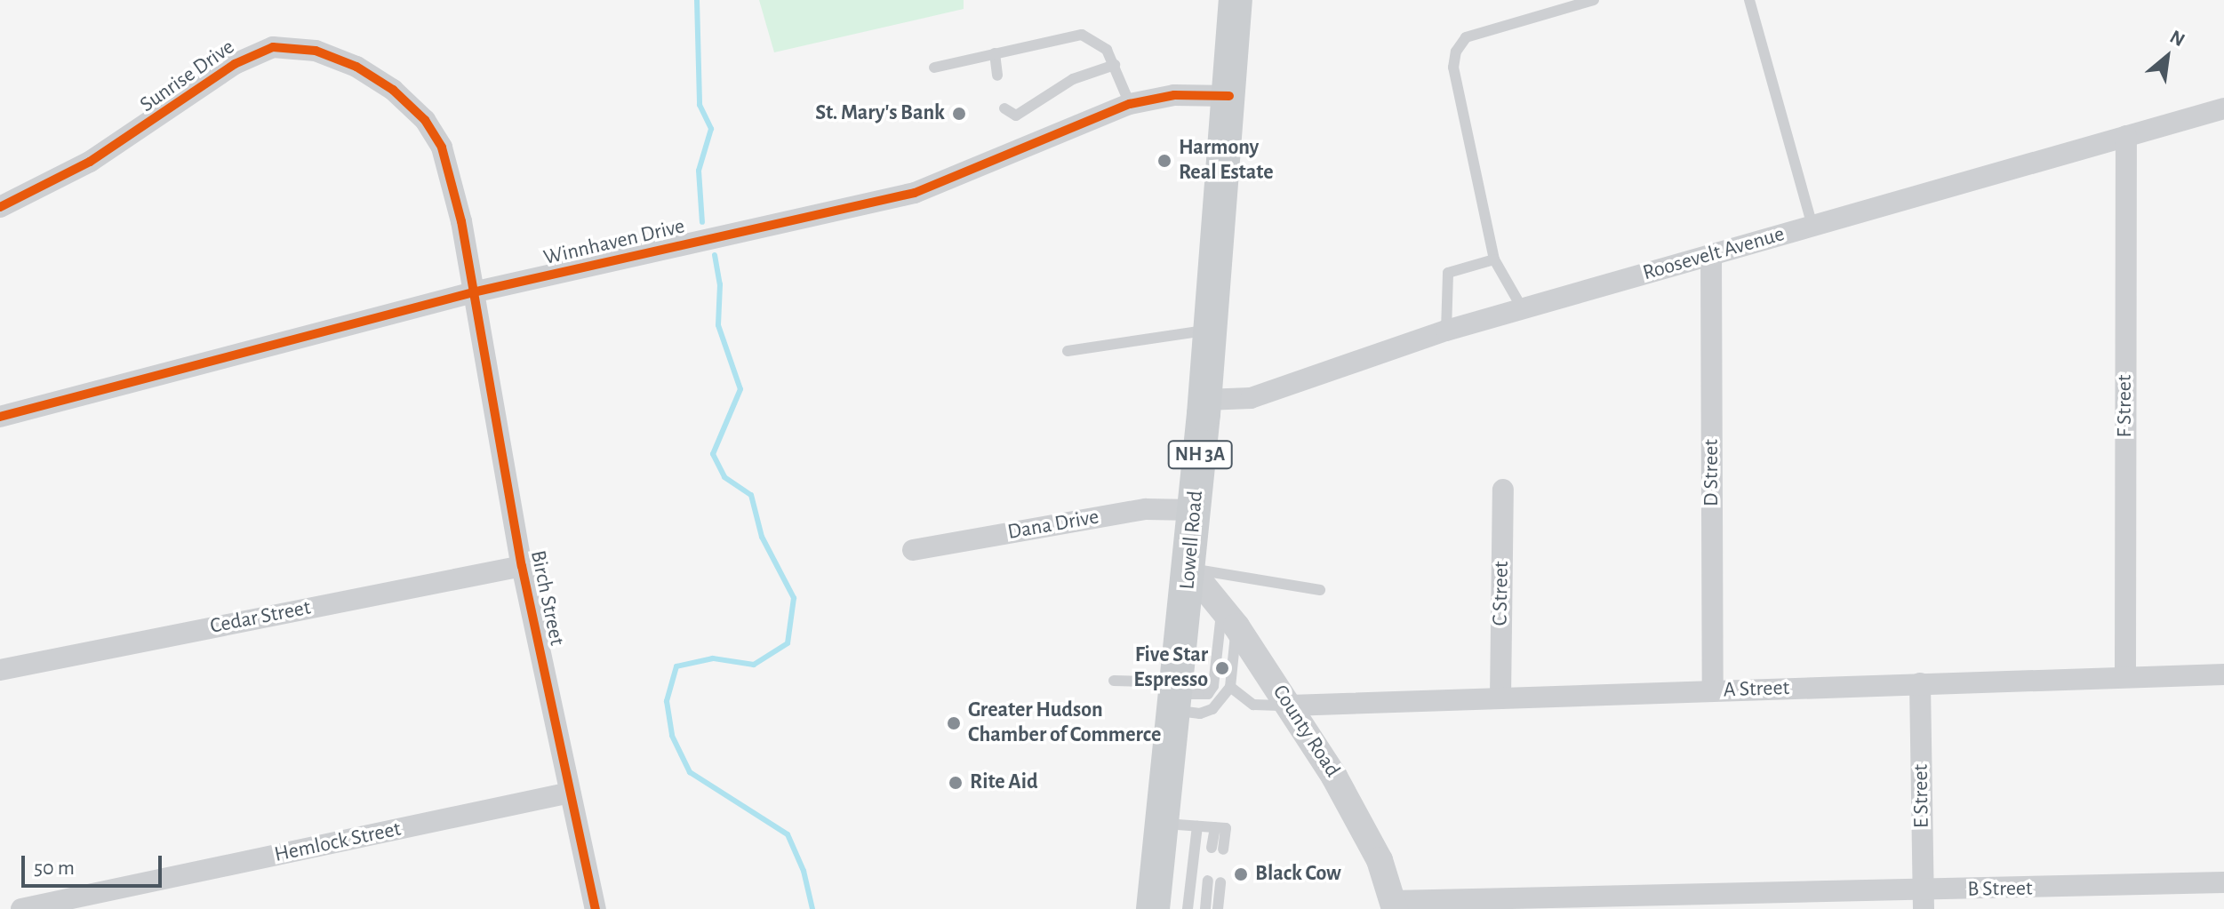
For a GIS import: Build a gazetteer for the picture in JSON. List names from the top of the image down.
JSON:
{
  "streets": {
    "main road": ["NH 3A", "Lowell Road"],
    "street": [
      "Sunrise Drive",
      "Winnhaven Drive",
      "Roosevelt Avenue",
      "F Street",
      "D Street",
      "Dana Drive",
      "C Street",
      "Birch Street",
      "Cedar Street",
      "A Street",
      "County Road",
      "E Street",
      "Hemlock Street",
      "B Street"
    ]
  },
  "crossings": [
    ["Sunrise Drive", "Winnhaven Drive"],
    ["Sunrise Drive", "Birch Street"],
    ["Winnhaven Drive", "Lowell Road"],
    ["Winnhaven Drive", "Birch Street"],
    ["Roosevelt Avenue", "F Street"],
    ["Roosevelt Avenue", "D Street"],
    ["Roosevelt Avenue", "Lowell Road"],
    ["F Street", "A Street"],
    ["D Street", "A Street"],
    ["Dana Drive", "Lowell Road"],
    ["Lowell Road", "County Road"],
    ["C Street", "A Street"],
    ["Birch Street", "Cedar Street"],
    ["Birch Street", "Hemlock Street"],
    ["A Street", "County Road"],
    ["A Street", "E Street"],
    ["County Road", "B Street"],
    ["E Street", "B Street"]
  ],
  "places": [
    "St. Mary's Bank",
    "Harmony Real Estate",
    "Five Star Espresso",
    "Greater Hudson Chamber of Commerce",
    "Rite Aid",
    "Black Cow"
  ],
  "scale_bar": "50 m",
  "north": "top right"
}
